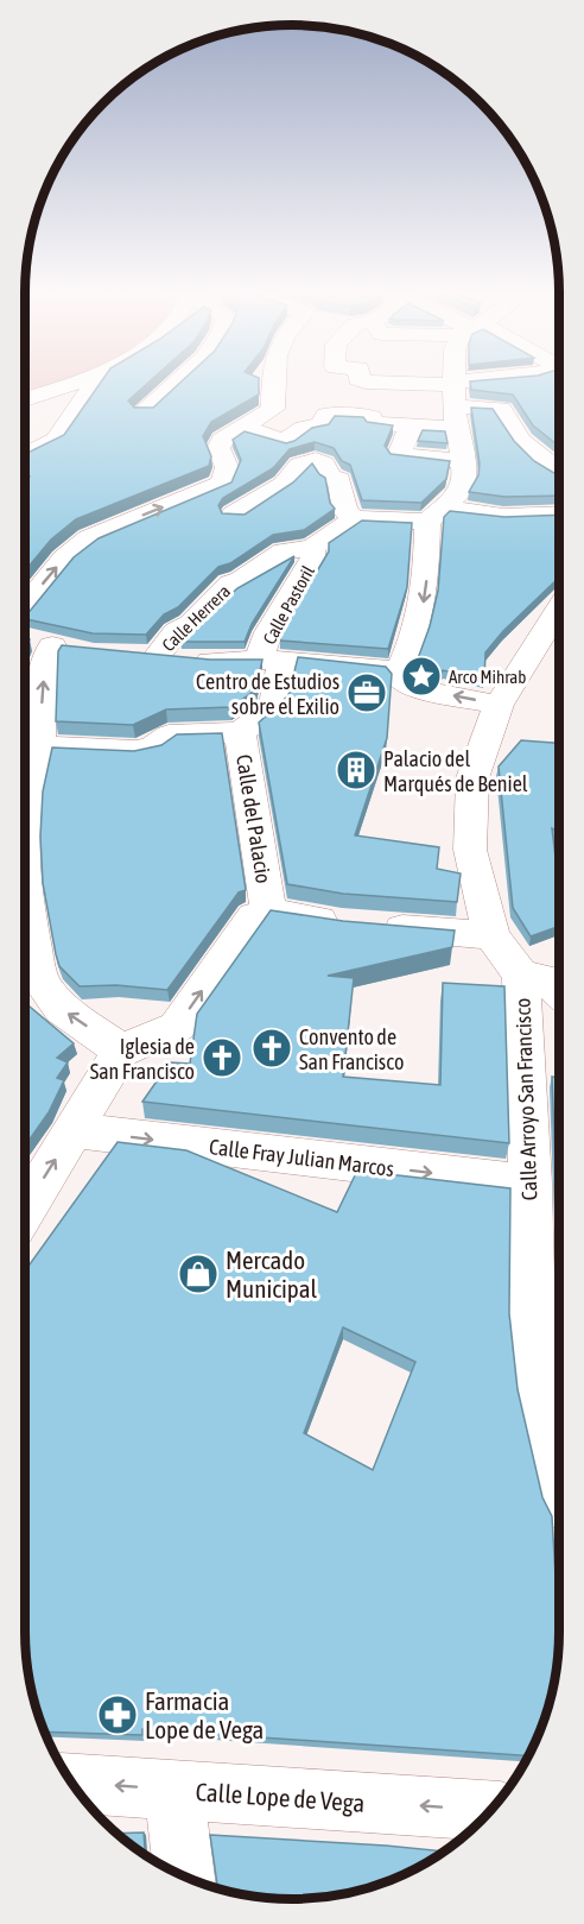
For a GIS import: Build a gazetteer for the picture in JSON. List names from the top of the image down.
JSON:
{
  "streets": {
    "street": [
      "Calle Pastoril",
      "Calle Herrera",
      "Calle del Palacio",
      "Calle Arroyo San Francisco",
      "Calle Fray Julian Marcos",
      "Calle Lope de Vega"
    ]
  },
  "crossings": [
    ["Calle Pastoril", "Calle Herrera"],
    ["Calle Pastoril", "Calle del Palacio"],
    ["Calle Herrera", "Calle del Palacio"],
    ["Calle Arroyo San Francisco", "Calle Fray Julian Marcos"]
  ],
  "one_way": ["Calle Lope de Vega"],
  "places": {
    "place": ["Arco Mihrab"],
    "office": ["Centro de Estudios sobre el Exilio"],
    "building": ["Palacio del Marqués de Beniel"],
    "church": ["Convento de San Francisco", "Iglesia de San Francisco"],
    "shop": ["Mercado Municipal"],
    "pharmacy": ["Farmacia Lope de Vega"]
  }
}
